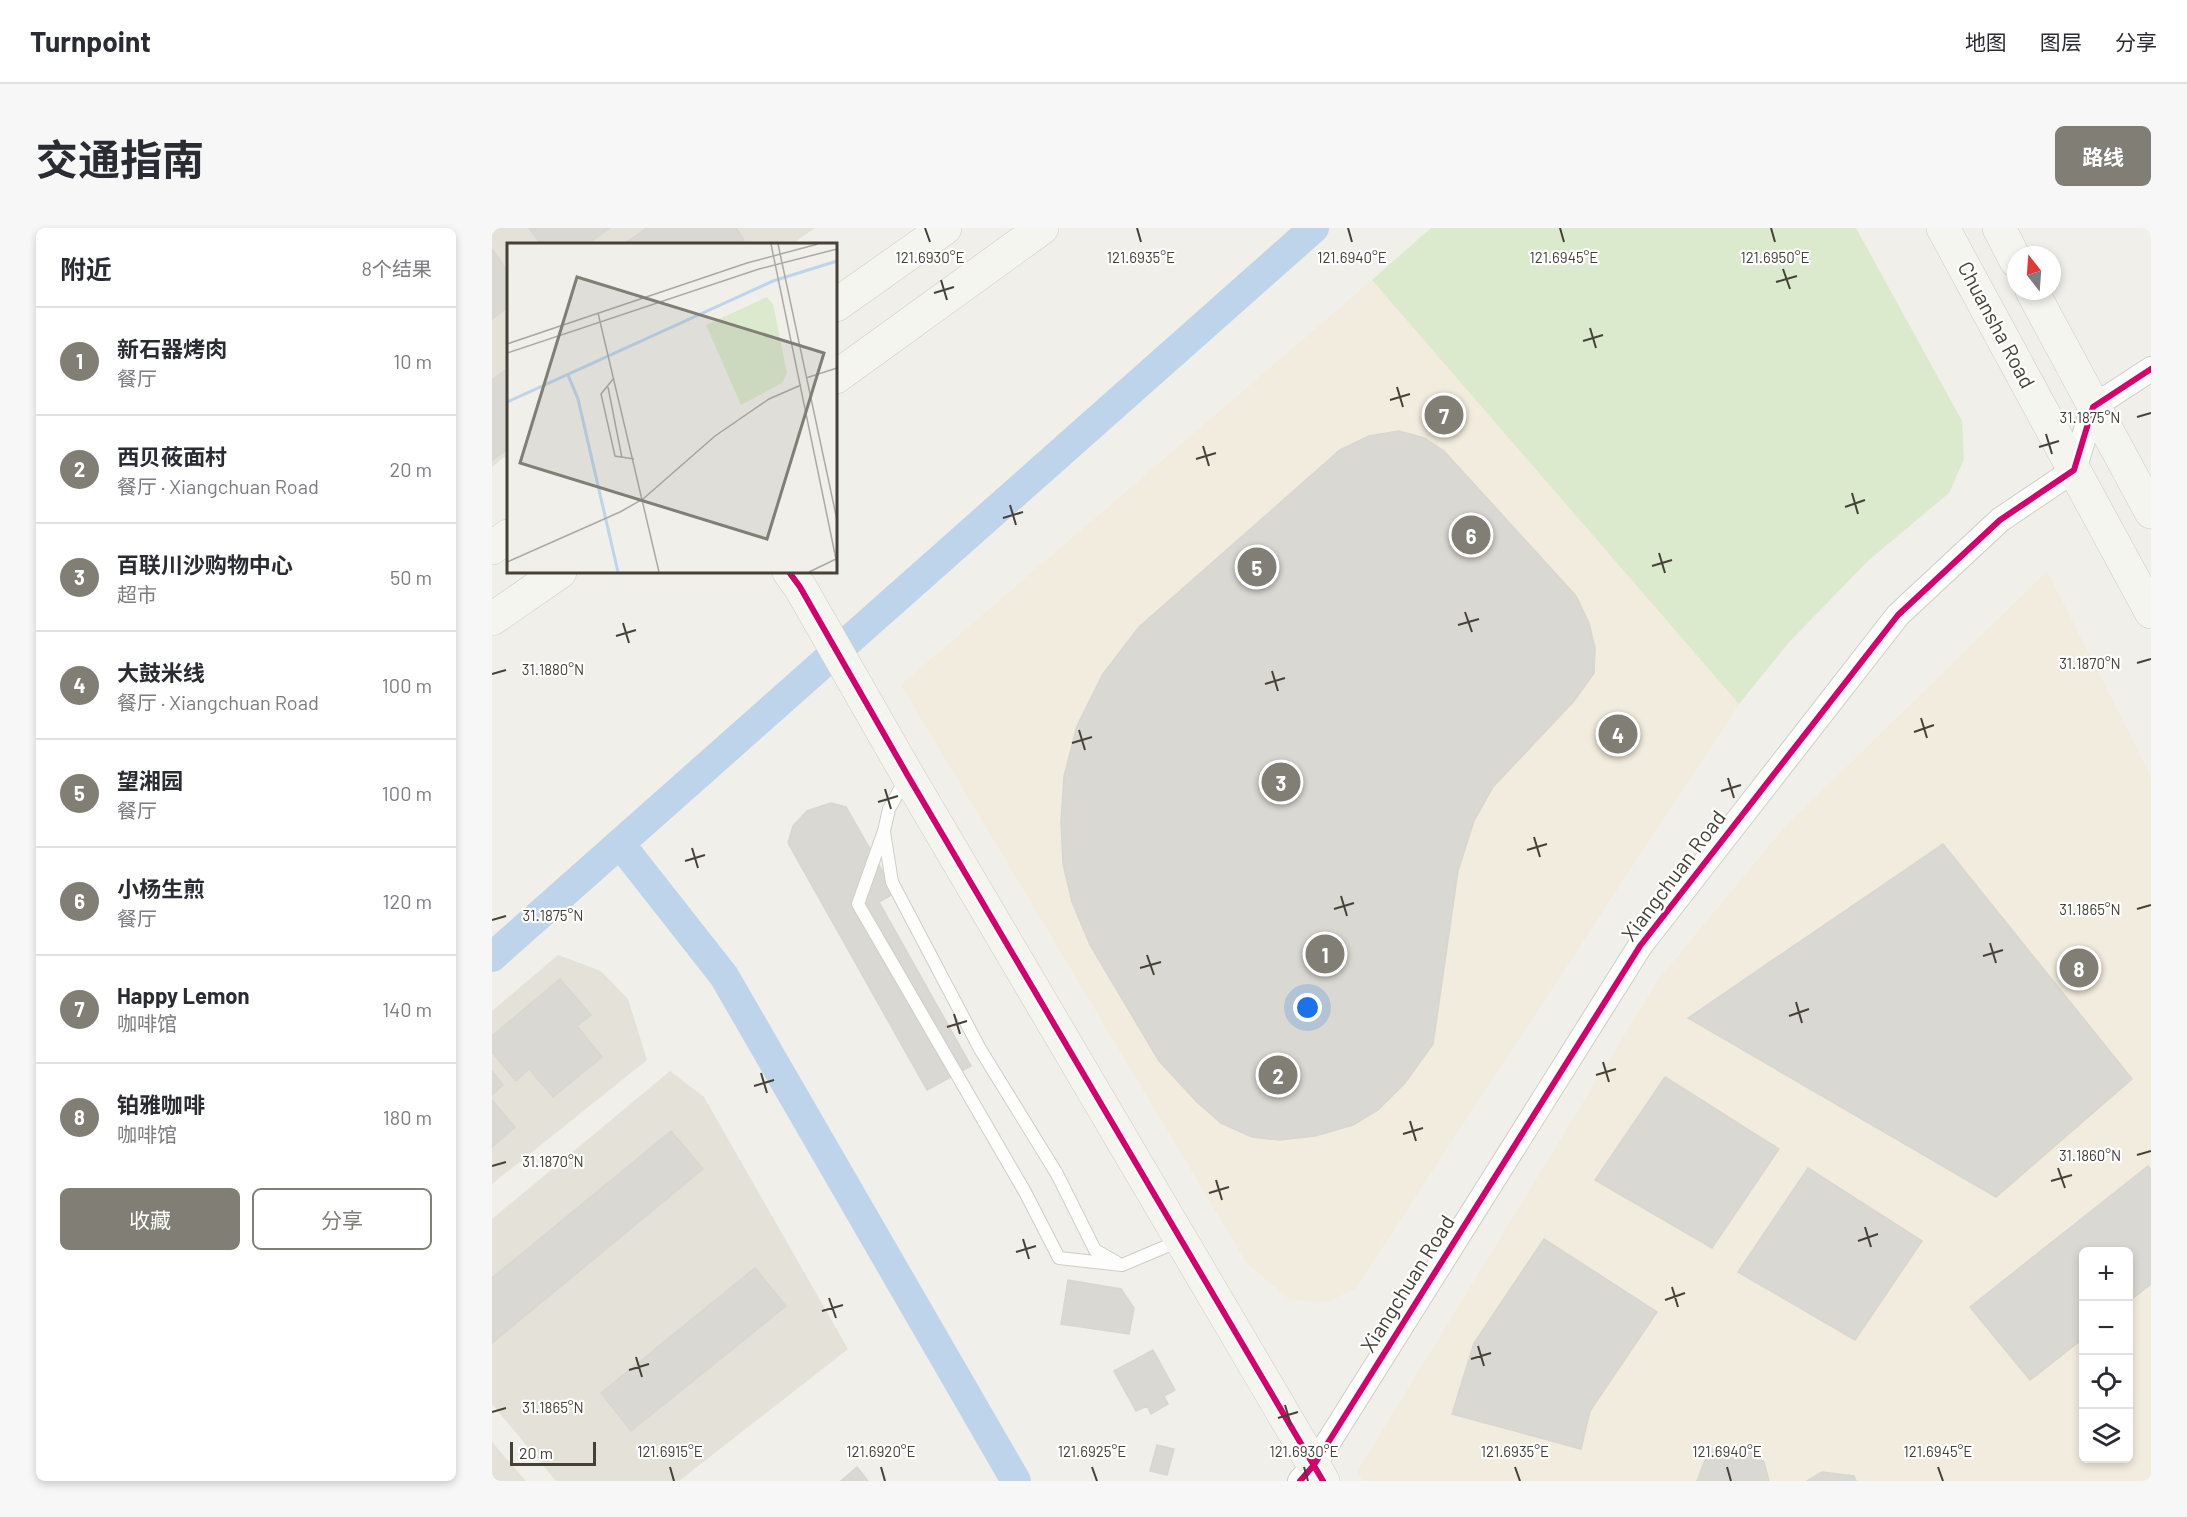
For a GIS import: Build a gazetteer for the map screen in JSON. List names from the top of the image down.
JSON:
{
  "streets": {
    "main road": ["Chuansha Road"],
    "street": ["Xiangchuan Road"]
  },
  "crossings": [
    ["Chuansha Road", "Xiangchuan Road"]
  ],
  "scale_bar": "20 m",
  "north": "top",
  "page": {
    "header": "Turnpoint",
    "nav": ["地图", "图层", "分享"],
    "title": "交通指南",
    "buttons": [
      "路线",
      ["收藏", "分享"]
    ],
    "heading": ["附近", "8个结果"],
    "list": [
      {
        "mark": "1",
        "name": "新石器烤肉",
        "note": "餐厅",
        "value": "10 m"
      },
      {
        "mark": "2",
        "name": "西贝莜面村",
        "note": "餐厅 · Xiangchuan Road",
        "value": "20 m"
      },
      {
        "mark": "3",
        "name": "百联川沙购物中心",
        "note": "超市",
        "value": "50 m"
      },
      {
        "mark": "4",
        "name": "大鼓米线",
        "note": "餐厅 · Xiangchuan Road",
        "value": "100 m"
      },
      {
        "mark": "5",
        "name": "望湘园",
        "note": "餐厅",
        "value": "100 m"
      },
      {
        "mark": "6",
        "name": "小杨生煎",
        "note": "餐厅",
        "value": "120 m"
      },
      {
        "mark": "7",
        "name": "Happy Lemon",
        "note": "咖啡馆",
        "value": "140 m"
      },
      {
        "mark": "8",
        "name": "铂雅咖啡",
        "note": "咖啡馆",
        "value": "180 m"
      }
    ],
    "pins": [
      "7",
      "6",
      "5",
      "4",
      "3",
      "1",
      "8",
      "2"
    ],
    "map_buttons": ["+", "−"],
    "scale": "20 m"
  },
  "coordinates": [
    "121.6950°E",
    "121.6930°E",
    "121.6935°E",
    "121.6940°E",
    "121.6945°E",
    "31.1875°N",
    "31.1870°N",
    "31.1880°N",
    "31.1865°N",
    "31.1860°N",
    "121.6915°E",
    "121.6920°E",
    "121.6925°E"
  ]
}
